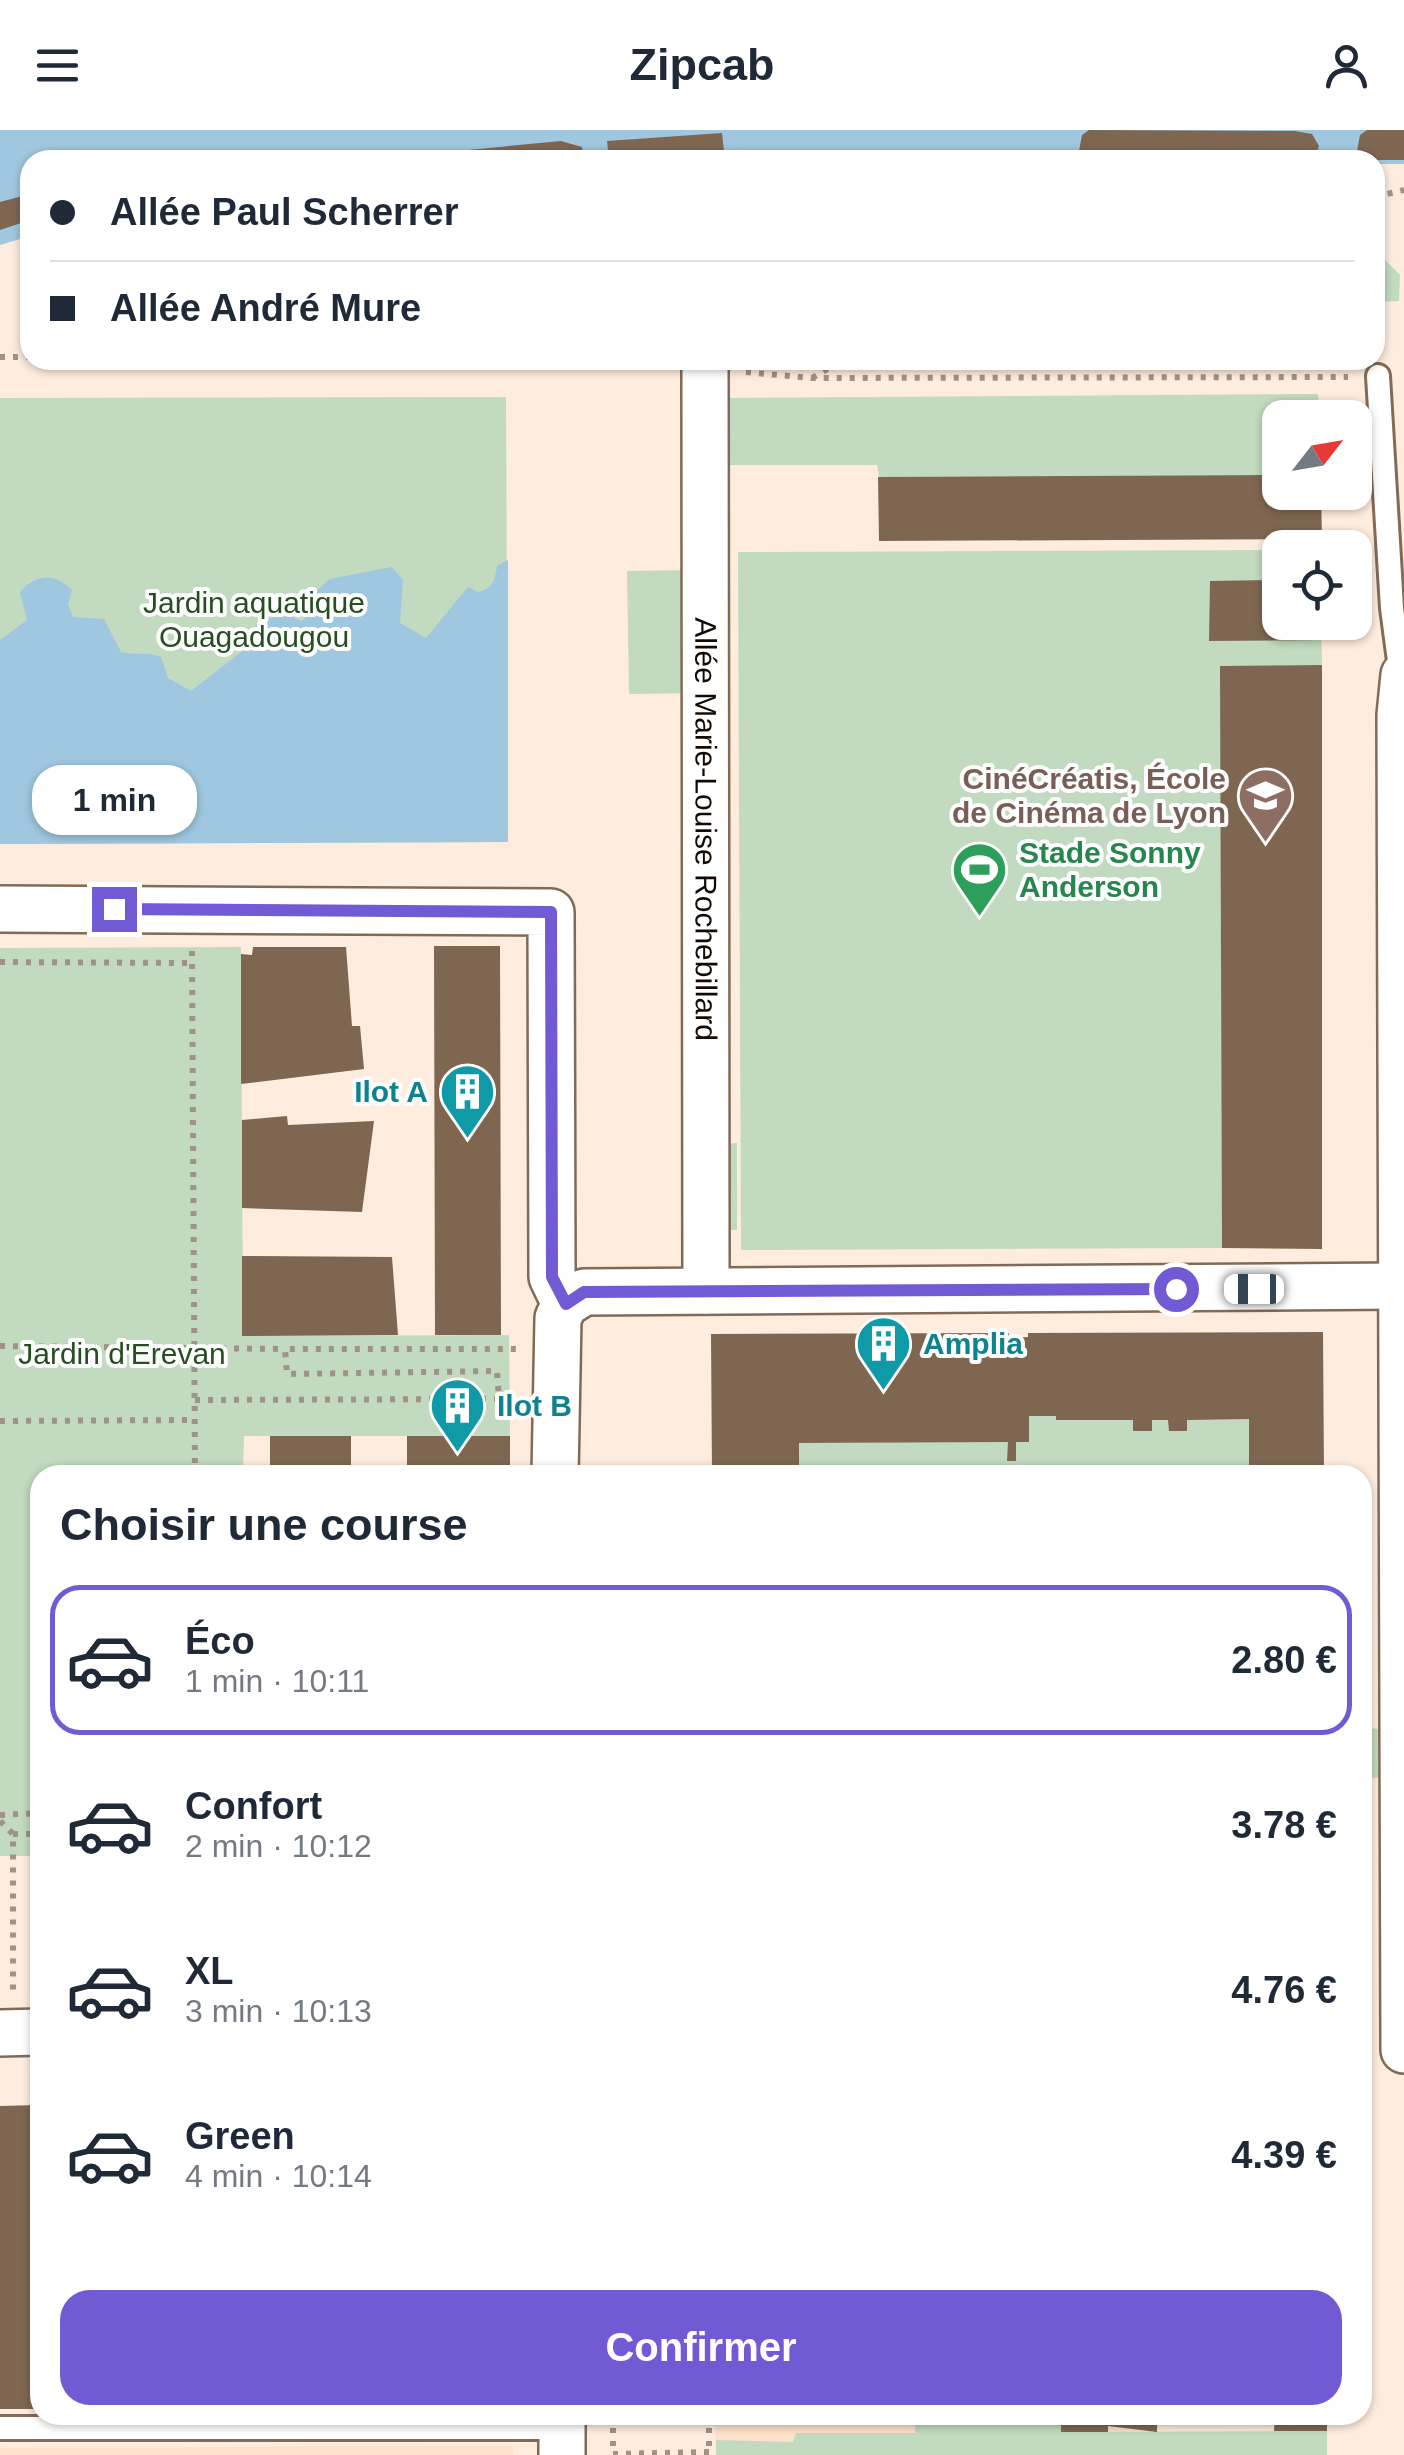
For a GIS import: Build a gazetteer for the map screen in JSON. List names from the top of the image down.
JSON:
{
  "streets": {
    "street": ["Allée Marie-Louise Rochebillard"]
  },
  "parks": ["Jardin aquatique Ouagadougou", "Jardin d'Erevan"],
  "places": {
    "school or university": ["CinéCréatis, École de Cinéma de Lyon"],
    "sports": ["Stade Sonny Anderson"],
    "building": ["Ilot A", "Amplia", "Ilot B"]
  },
  "north": "top right",
  "page": {
    "header": "Zipcab",
    "banner": ["Allée Paul Scherrer", "Allée André Mure"],
    "bubble": "1 min",
    "heading": "Choisir une course",
    "list": [
      {
        "name": "Éco",
        "note": "1 min · 10:11",
        "value": "2.80 €"
      },
      {
        "name": "Confort",
        "note": "2 min · 10:12",
        "value": "3.78 €"
      },
      {
        "name": "XL",
        "note": "3 min · 10:13",
        "value": "4.76 €"
      },
      {
        "name": "Green",
        "note": "4 min · 10:14",
        "value": "4.39 €"
      }
    ],
    "buttons": "Confirmer"
  }
}
